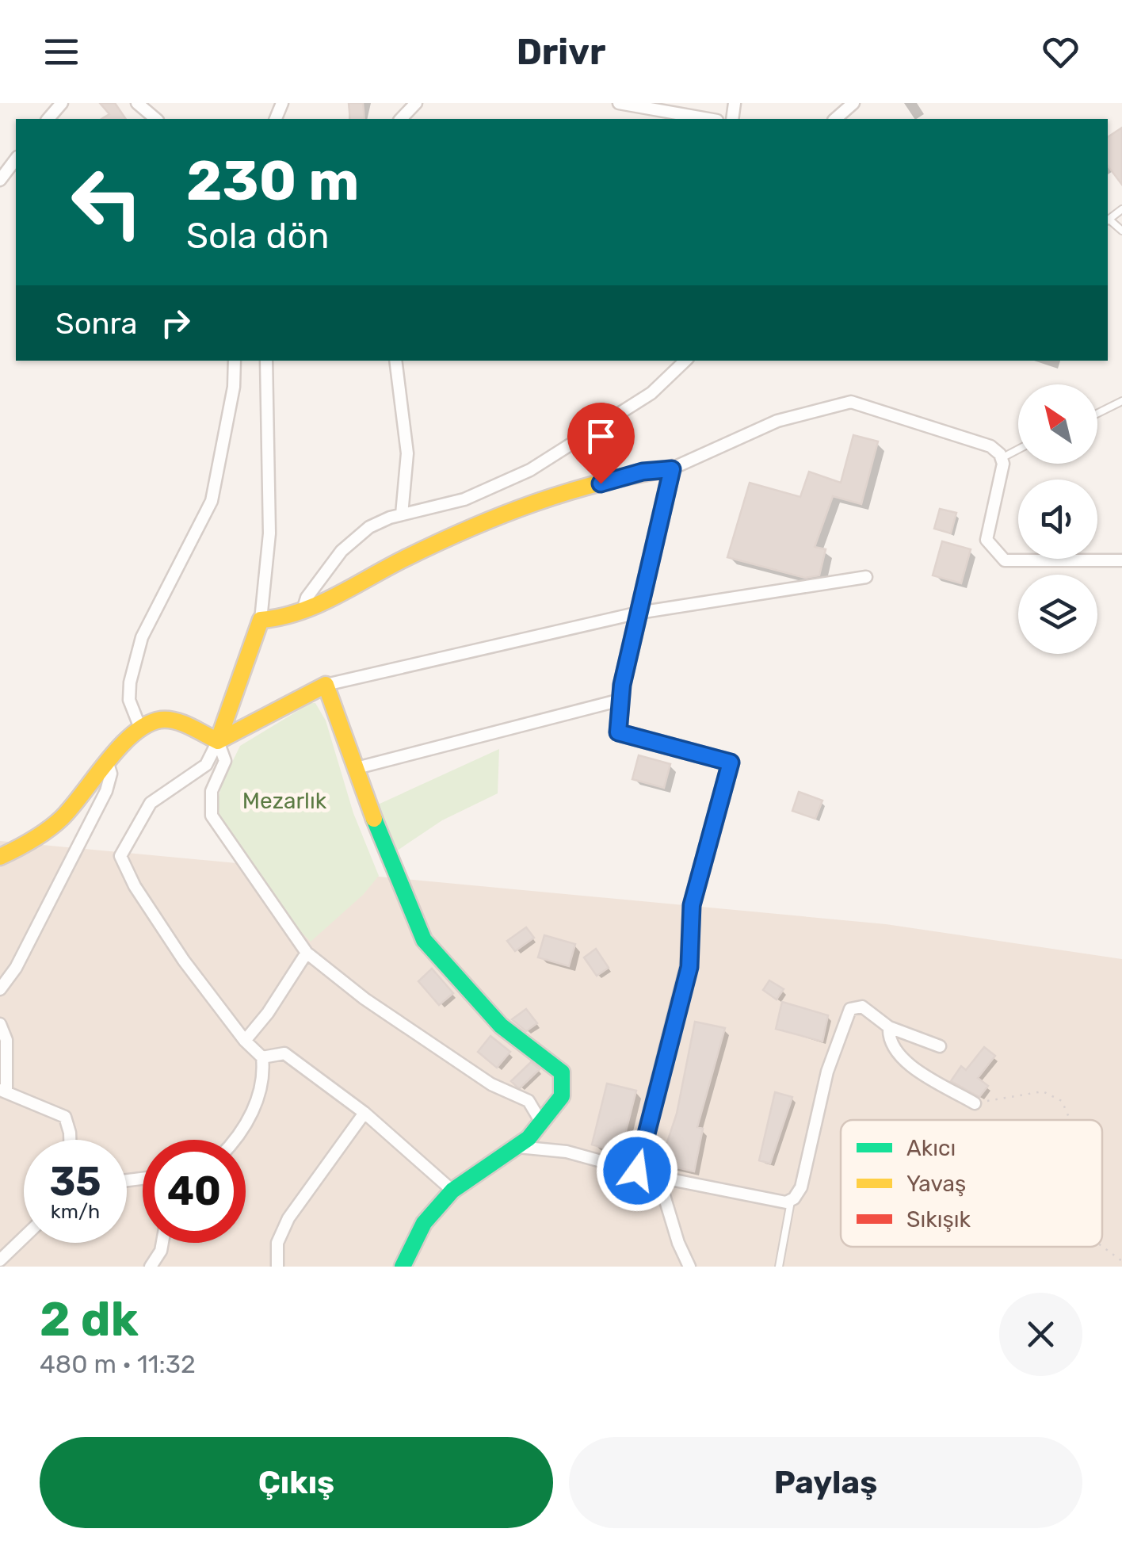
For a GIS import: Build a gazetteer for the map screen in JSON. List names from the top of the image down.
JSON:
{
  "parks": ["Mezarlık"],
  "legend": ["Akıcı", "Yavaş", "Sıkışık"],
  "north": "top left",
  "page": {
    "header": "Drivr",
    "turn": ["230 m", "Sola dön"],
    "then": "Sonra",
    "speed": "35 km/h",
    "limit": "40",
    "heading": ["2 dk", "480 m · 11:32"],
    "buttons": ["Çıkış", "Paylaş"]
  }
}
